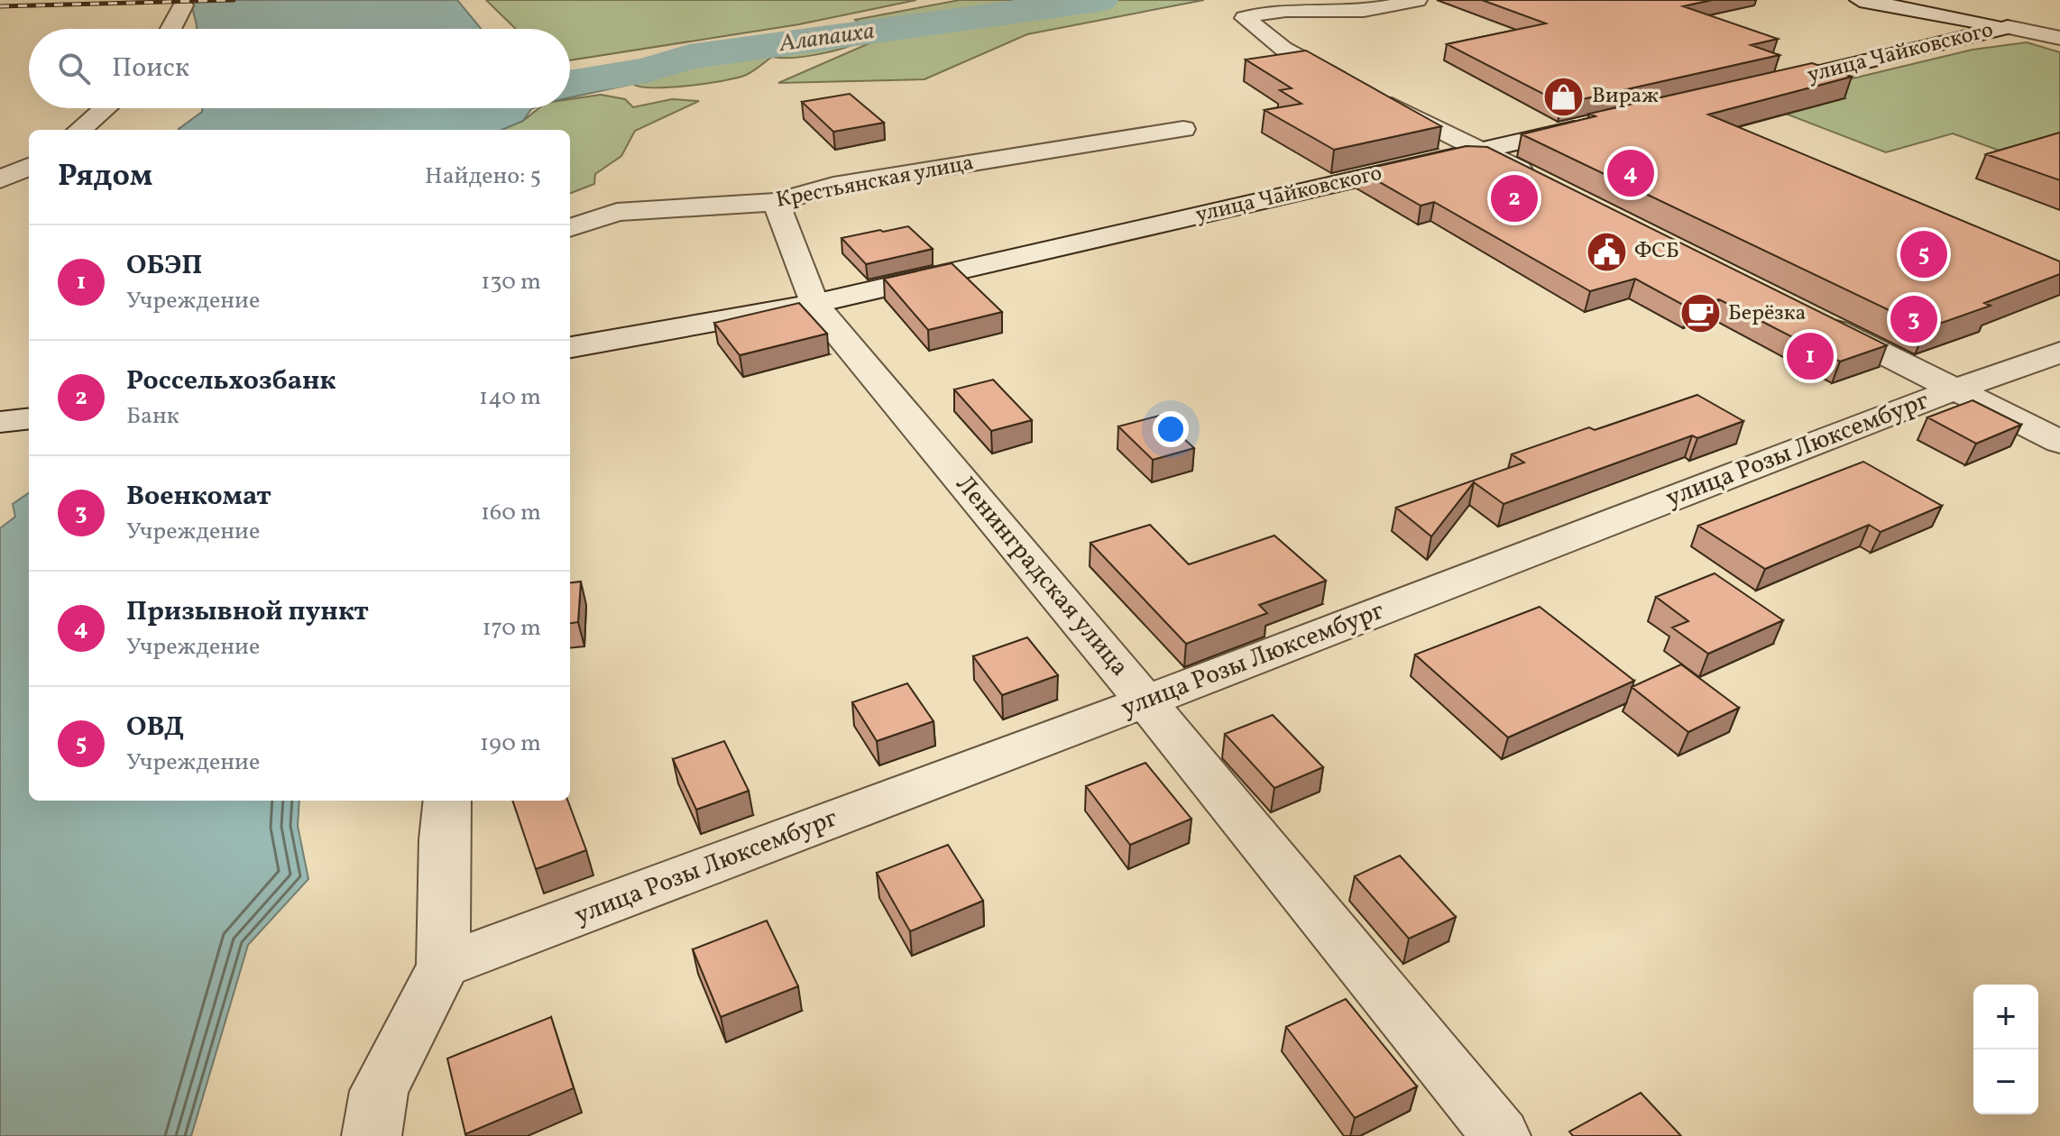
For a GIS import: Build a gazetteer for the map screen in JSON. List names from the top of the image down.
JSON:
{
  "streets": {
    "street": [
      "улица Чайковского",
      "Крестьянская улица",
      "улица Розы Люксембург",
      "Ленинградская улица"
    ]
  },
  "crossings": [
    ["улица Чайковского", "Ленинградская улица"],
    ["Крестьянская улица", "Ленинградская улица"],
    ["улица Розы Люксембург", "Ленинградская улица"]
  ],
  "water": ["Алапаиха"],
  "places": {
    "shop": ["Вираж"],
    "public building": ["ФСБ"],
    "cafe": ["Берёзка"]
  },
  "page": {
    "search": "Поиск",
    "heading": ["Рядом", "Найдено: 5"],
    "pins": [
      "4",
      "2",
      "5",
      "3",
      "1"
    ],
    "list": [
      {
        "mark": "1",
        "name": "ОБЭП",
        "note": "Учреждение",
        "value": "130 m"
      },
      {
        "mark": "2",
        "name": "Россельхозбанк",
        "note": "Банк",
        "value": "140 m"
      },
      {
        "mark": "3",
        "name": "Военкомат",
        "note": "Учреждение",
        "value": "160 m"
      },
      {
        "mark": "4",
        "name": "Призывной пункт",
        "note": "Учреждение",
        "value": "170 m"
      },
      {
        "mark": "5",
        "name": "ОВД",
        "note": "Учреждение",
        "value": "190 m"
      }
    ],
    "map_buttons": ["+", "−"]
  }
}
